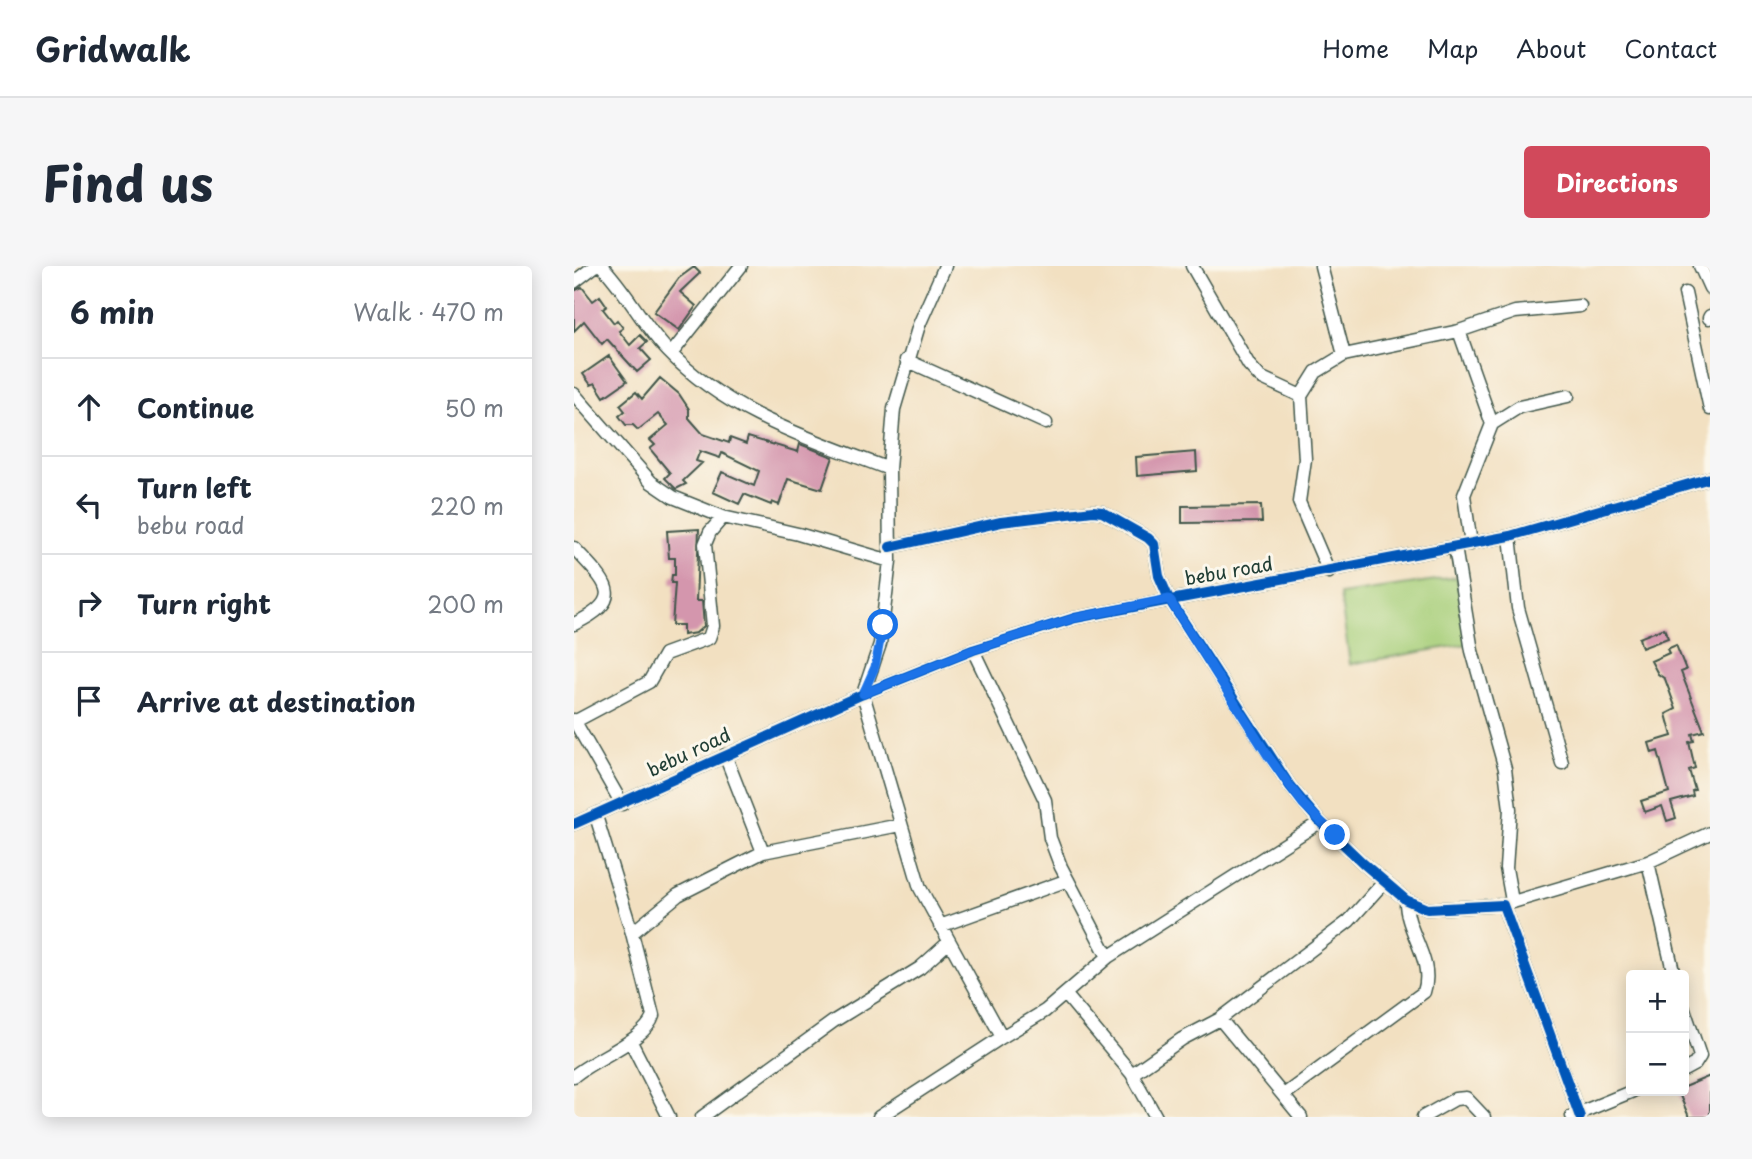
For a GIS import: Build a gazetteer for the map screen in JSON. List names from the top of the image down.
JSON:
{
  "streets": {
    "street": ["bebu road"]
  },
  "page": {
    "header": "Gridwalk",
    "nav": [
      "Home",
      "Map",
      "About",
      "Contact"
    ],
    "title": "Find us",
    "buttons": "Directions",
    "heading": ["6 min", "Walk · 470 m"],
    "list": [
      ["Continue", "50 m"],
      ["Turn left", "bebu road", "220 m"],
      ["Turn right", "200 m"],
      "Arrive at destination"
    ],
    "map_buttons": ["+", "−"]
  }
}
